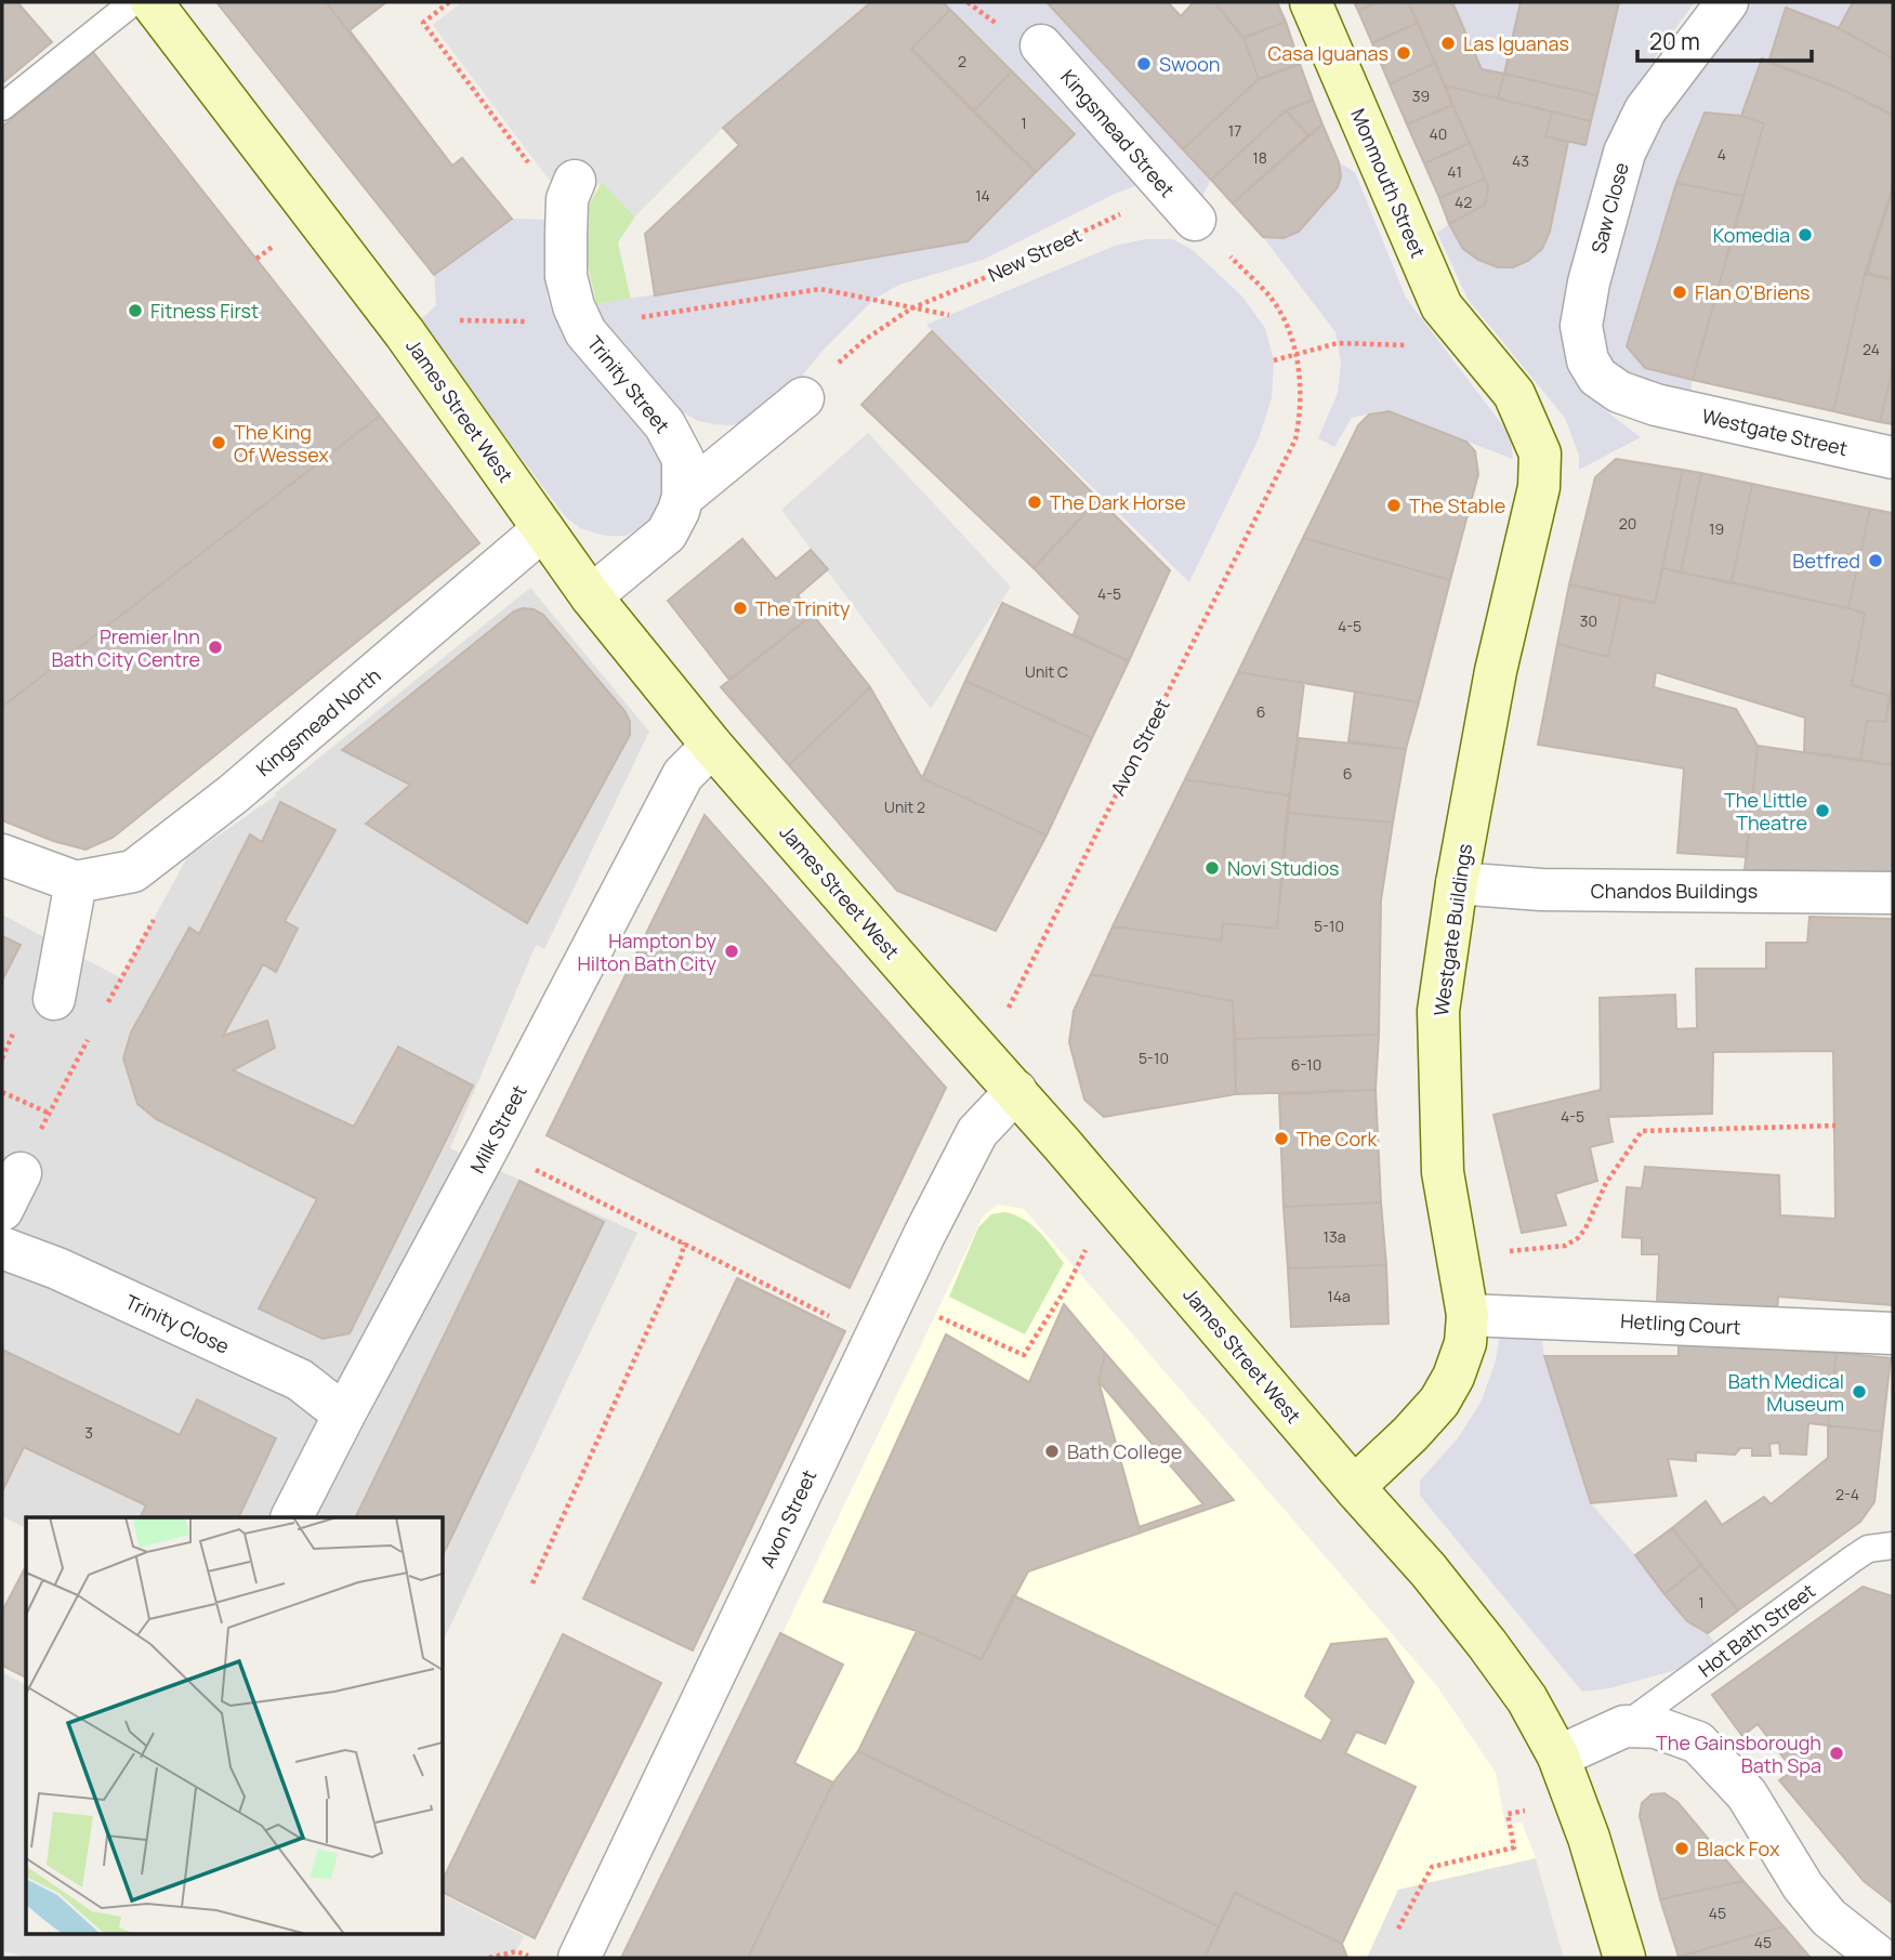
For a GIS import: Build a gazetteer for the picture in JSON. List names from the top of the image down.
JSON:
{
  "streets": {
    "street": [
      "Kingsmead Street",
      "Monmouth Street",
      "Saw Close",
      "Trinity Street",
      "James Street West",
      "Westgate Street",
      "Kingsmead North",
      "Avon Street",
      "Chandos Buildings",
      "Westgate Buildings",
      "Milk Street",
      "Trinity Close",
      "Hetling Court"
    ],
    "lane": ["Hot Bath Street"],
    "path": ["New Street"]
  },
  "crossings": [
    ["Kingsmead Street", "New Street"],
    ["Monmouth Street", "Westgate Buildings"],
    ["Saw Close", "Westgate Street"],
    ["New Street", "Avon Street"],
    ["Trinity Street", "James Street West"],
    ["James Street West", "Kingsmead North"],
    ["James Street West", "Avon Street"],
    ["James Street West", "Westgate Buildings"],
    ["James Street West", "Milk Street"],
    ["Chandos Buildings", "Westgate Buildings"],
    ["Westgate Buildings", "Hetling Court"],
    ["Milk Street", "Trinity Close"]
  ],
  "places": [
    "Las Iguanas",
    "Casa Iguanas",
    "Swoon",
    "Komedia",
    "Flan O'Briens",
    "Fitness First",
    "The King Of Wessex",
    "The Dark Horse",
    "The Stable",
    "Betfred",
    "The Trinity",
    "Premier Inn Bath City Centre",
    "The Little Theatre",
    "Novi Studios",
    "Hampton by Hilton Bath City",
    "The Cork",
    "Bath Medical Museum",
    "Bath College",
    "The Gainsborough Bath Spa",
    "Black Fox"
  ],
  "house_numbers": [
    "2",
    "39",
    "1",
    "17",
    "40",
    "4",
    "18",
    "43",
    "41",
    "14",
    "42",
    "24",
    "20",
    "19",
    "4-5",
    "30",
    "4-5",
    "Unit C",
    "6",
    "6",
    "Unit 2",
    "5-10",
    "5-10",
    "6-10",
    "4-5",
    "13a",
    "14a",
    "3",
    "2-4",
    "1",
    "45",
    "45"
  ],
  "scale_bar": "20 m"
}
